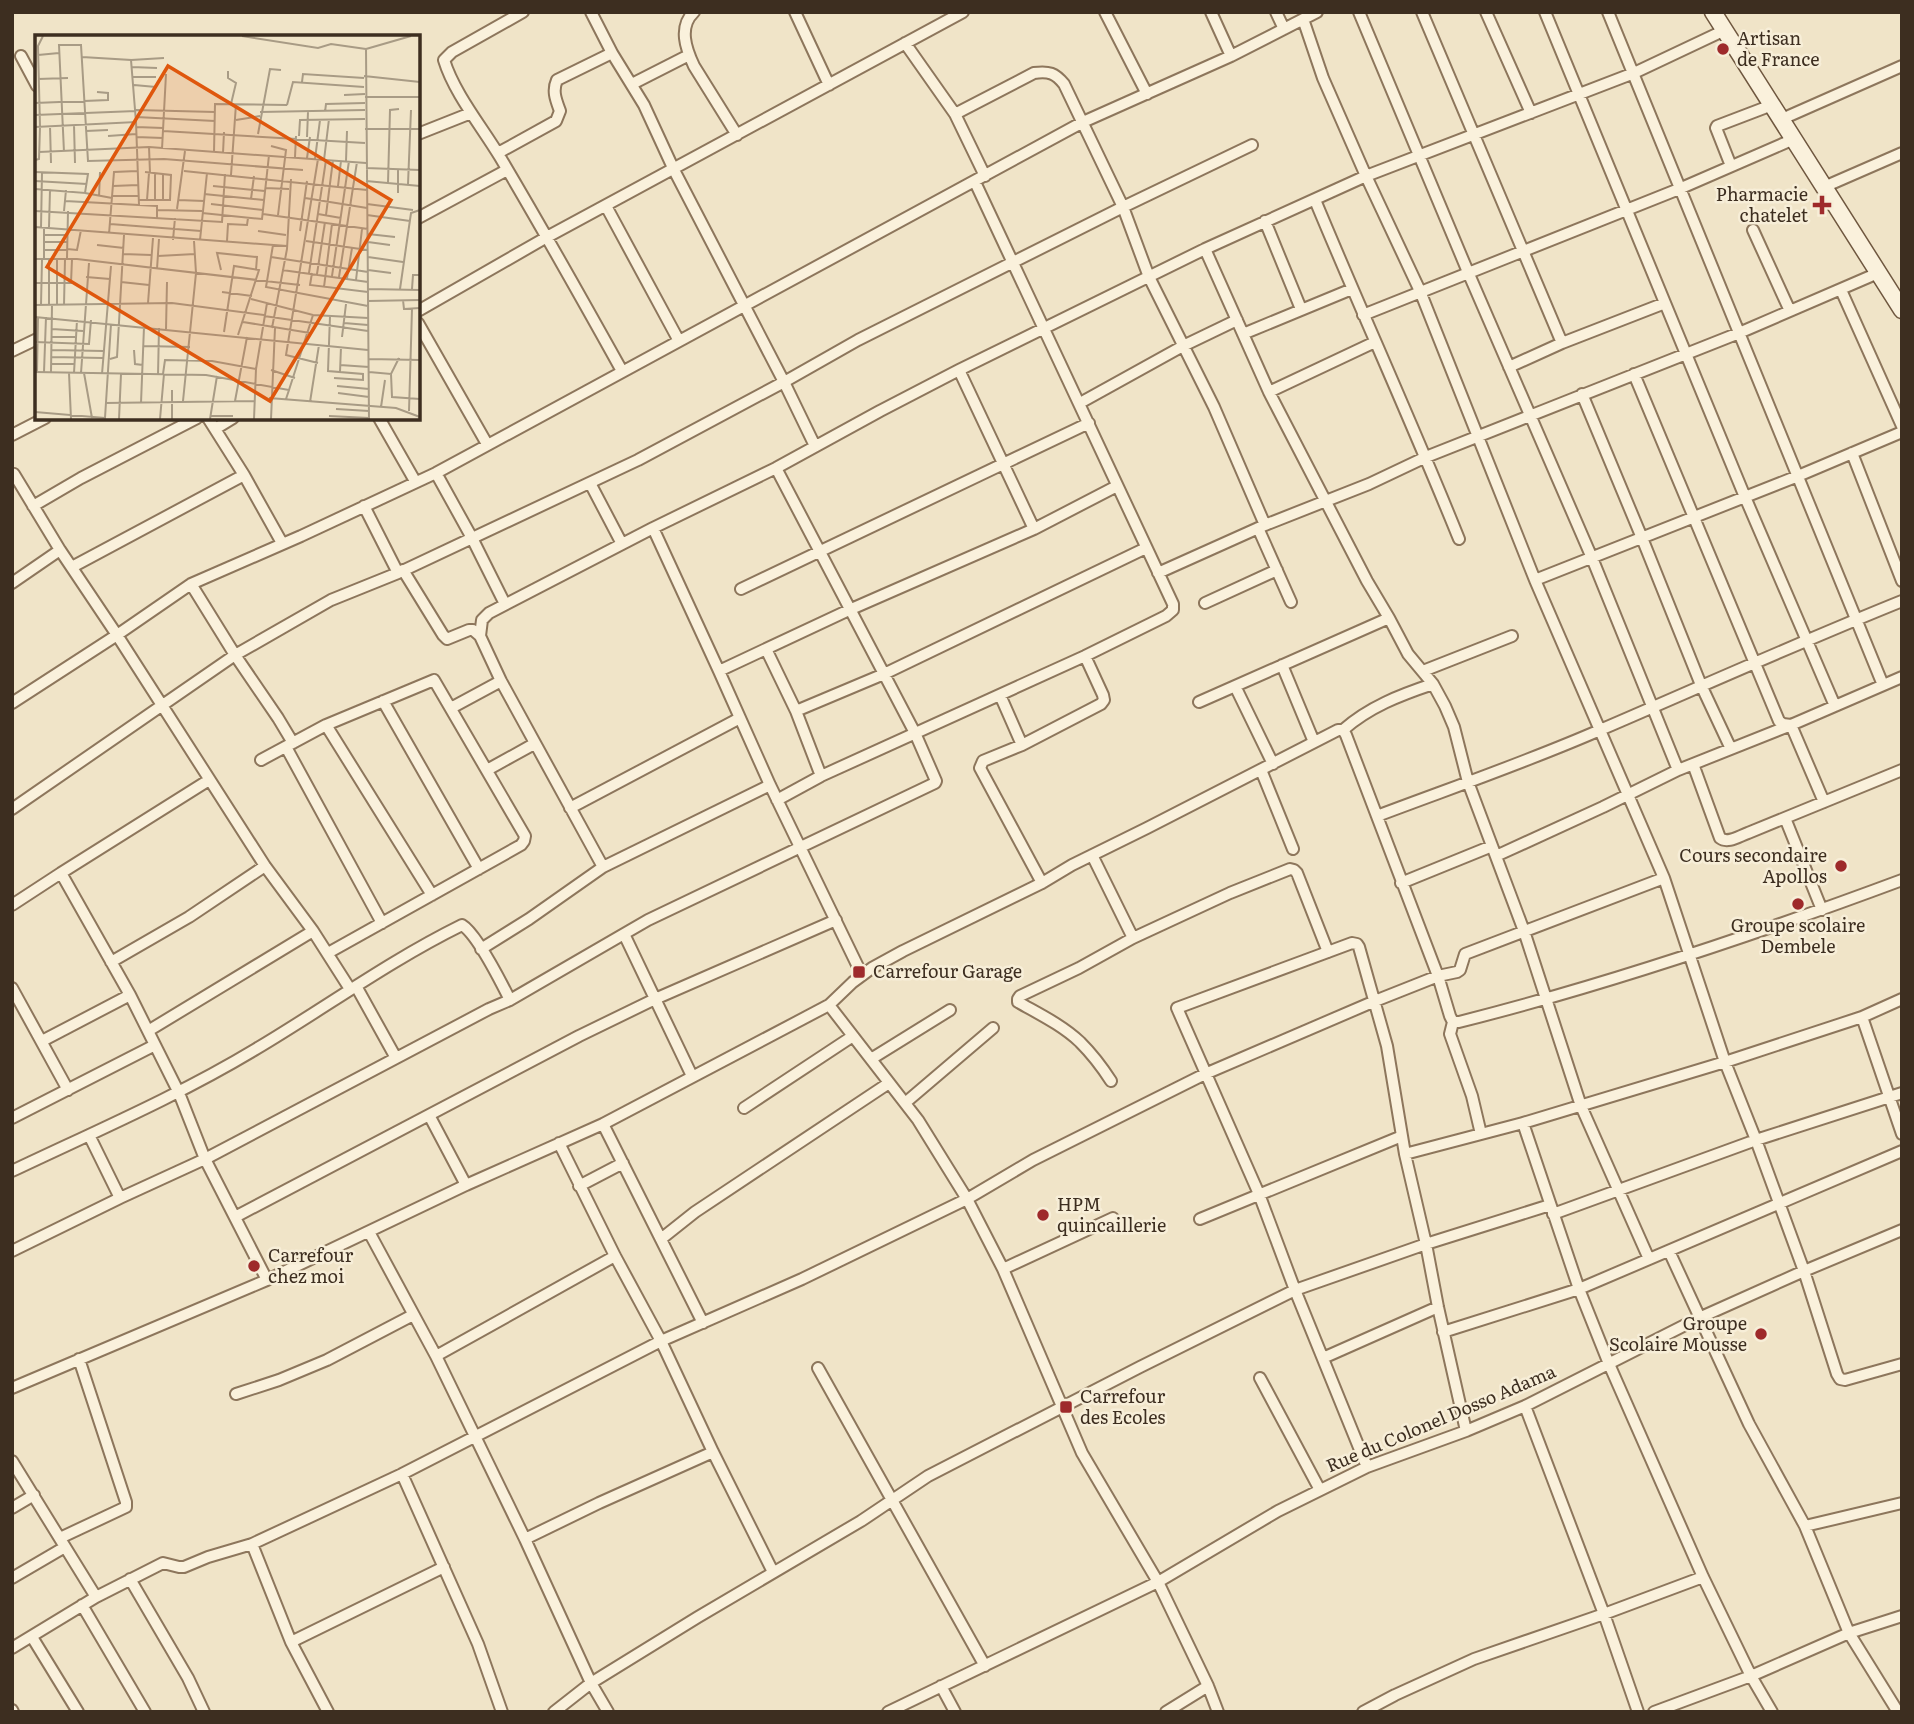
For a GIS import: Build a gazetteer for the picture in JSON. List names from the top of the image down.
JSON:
{
  "streets": {
    "street": ["Rue du Colonel Dosso Adama"]
  },
  "places": {
    "other": [
      "Artisan de France",
      "Cours secondaire Apollos",
      "Groupe scolaire Dembele",
      "HPM quincaillerie",
      "Carrefour chez moi",
      "Groupe Scolaire Mousse"
    ],
    "health": ["Pharmacie chatelet"],
    "transit": ["Carrefour Garage", "Carrefour des Ecoles"]
  }
}
